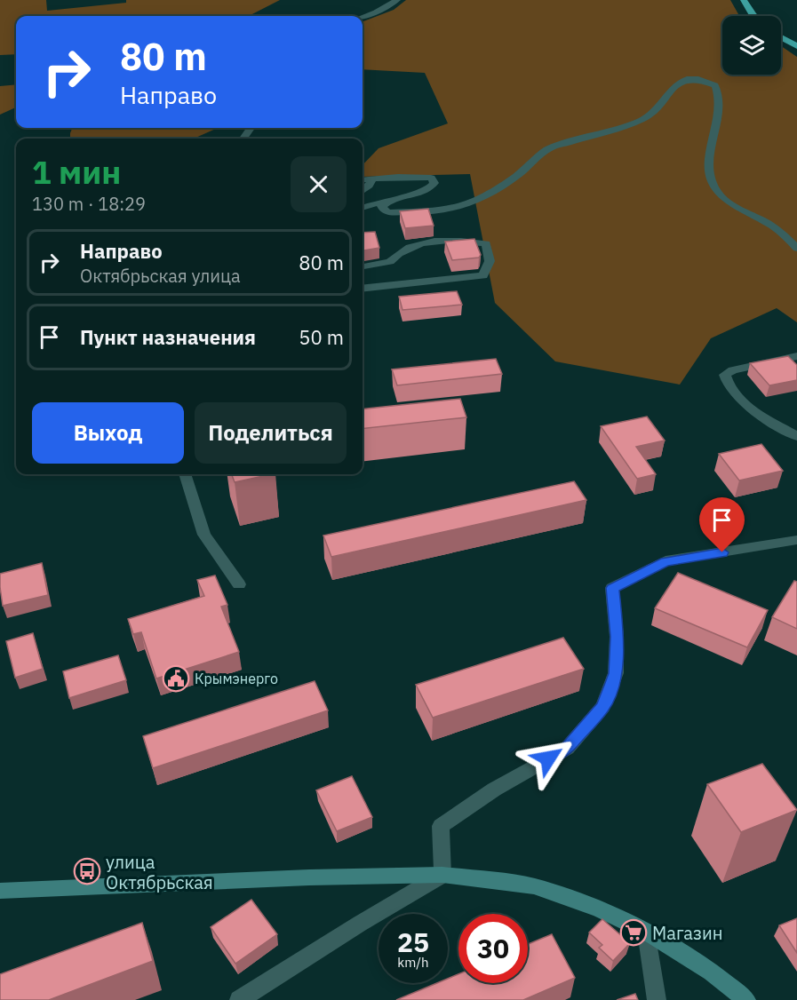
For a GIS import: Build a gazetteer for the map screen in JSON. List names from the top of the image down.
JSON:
{
  "places": {
    "public building": ["Крымэнерго"],
    "bus stop": ["улица Октябрьская"],
    "supermarket": ["Магазин"]
  },
  "page": {
    "turn": ["80 m", "Направо"],
    "heading": ["1 мин", "130 m · 18:29"],
    "list": [
      {
        "name": "Направо",
        "note": "Октябрьская улица",
        "value": "80 m"
      },
      {
        "name": "Пункт назначения",
        "value": "50 m"
      }
    ],
    "buttons": ["Выход", "Поделиться"],
    "speed": "25 km/h",
    "limit": "30"
  }
}
